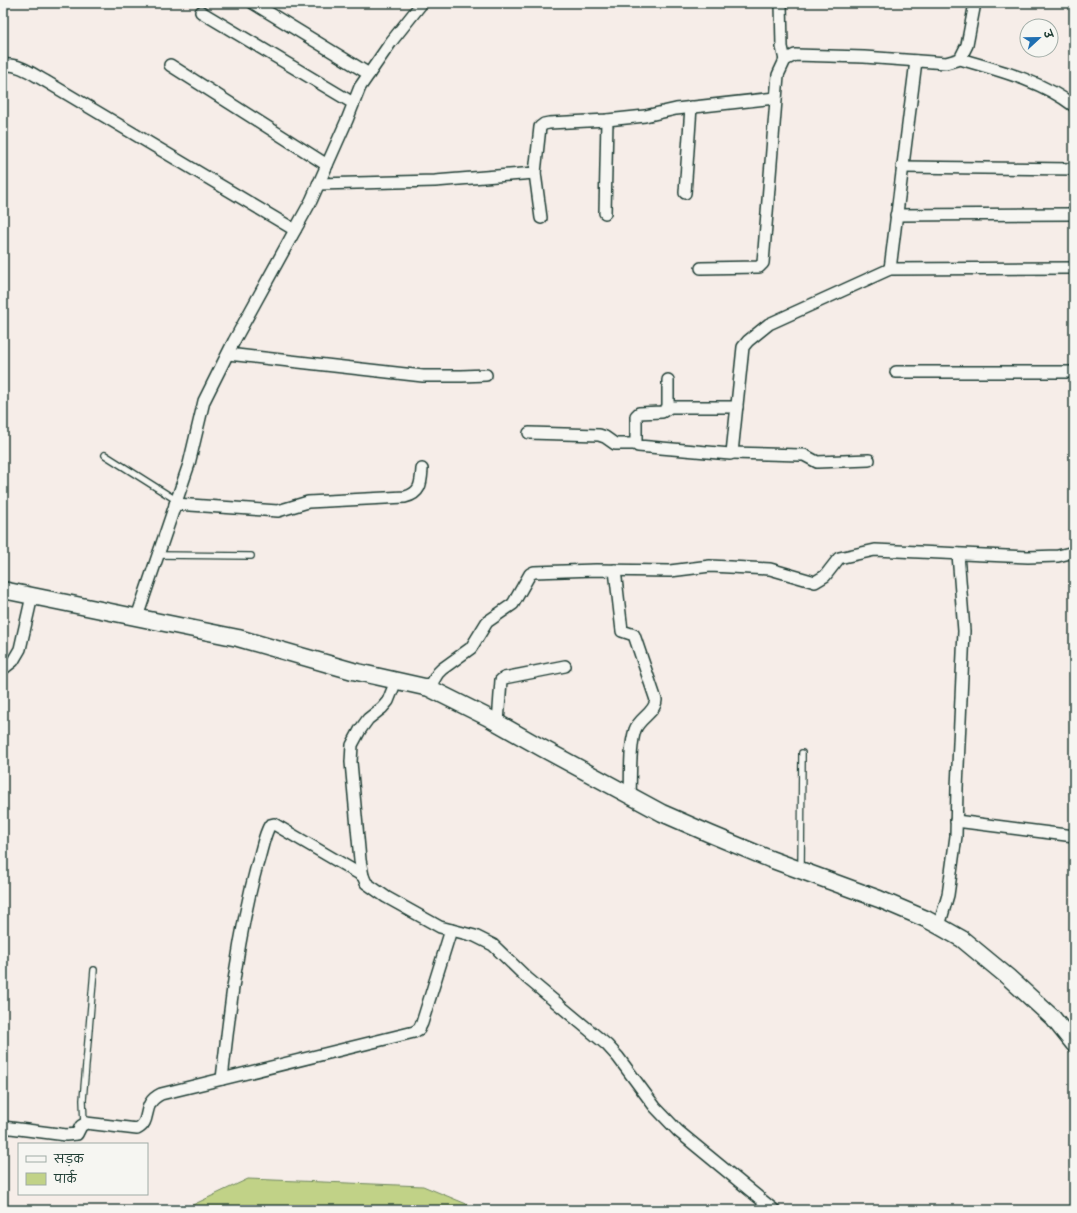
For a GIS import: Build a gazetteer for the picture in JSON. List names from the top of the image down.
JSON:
{
  "legend": ["सड़क", "पार्क"],
  "north": "right"
}
